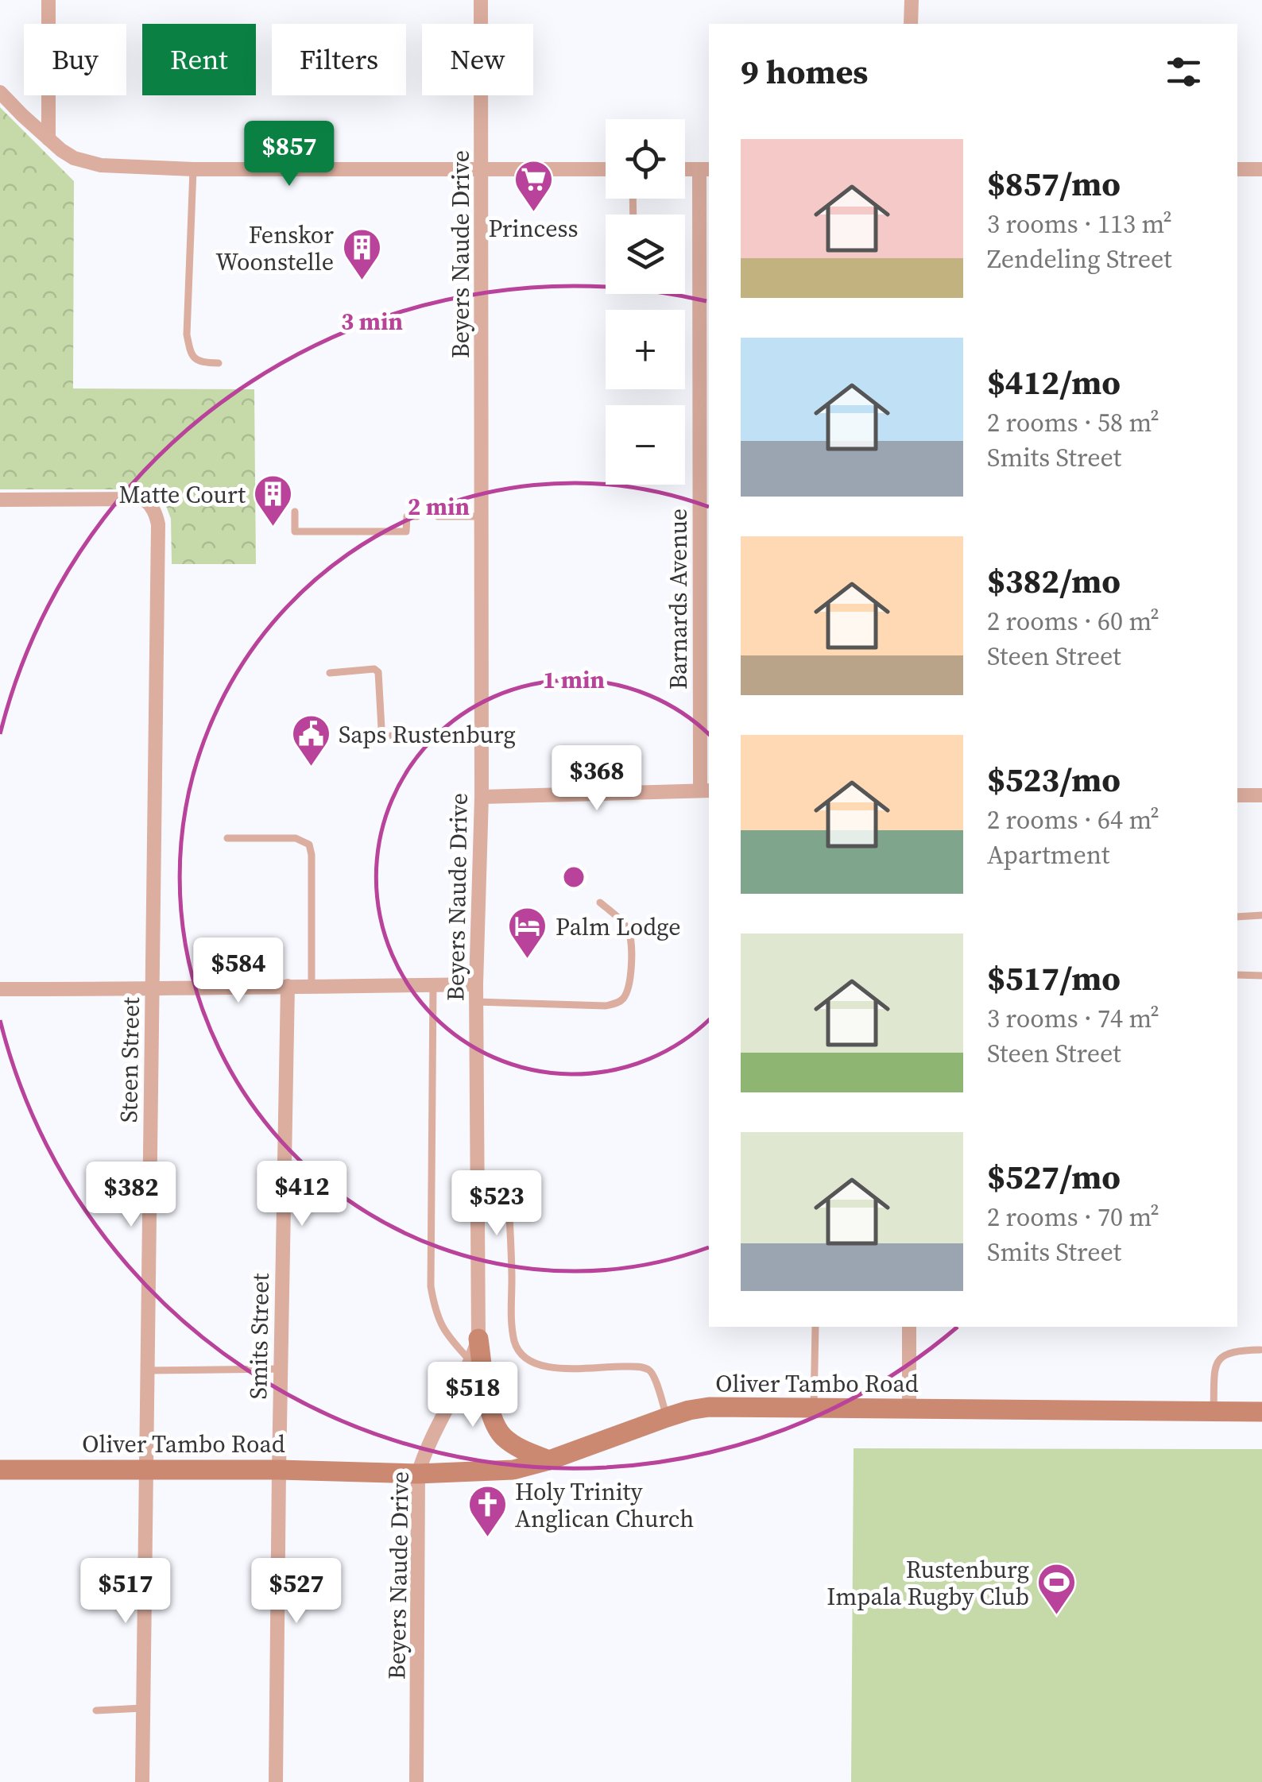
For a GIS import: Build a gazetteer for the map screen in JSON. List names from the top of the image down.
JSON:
{
  "streets": {
    "main road": ["Oliver Tambo Road"],
    "street": [
      "Beyers Naude Drive",
      "Barnards Avenue",
      "Steen Street",
      "Smits Street"
    ]
  },
  "crossings": [
    ["Beyers Naude Drive", "Oliver Tambo Road"],
    ["Steen Street", "Oliver Tambo Road"],
    ["Smits Street", "Oliver Tambo Road"]
  ],
  "places": {
    "supermarket": ["Princess"],
    "building": ["Fenskor Woonstelle", "Matte Court"],
    "public building": ["Saps Rustenburg"],
    "hotel": ["Palm Lodge"],
    "church": ["Holy Trinity Anglican Church"],
    "sports": ["Rustenburg Impala Rugby Club"]
  },
  "page": {
    "chip": [
      "Buy",
      "Rent",
      "Filters",
      "New"
    ],
    "heading": "9 homes",
    "map_buttons": ["+", "−"],
    "list": [
      {
        "name": "$857/mo",
        "note": "3 rooms · 113 m² · Zendeling Street"
      },
      {
        "name": "$412/mo",
        "note": "2 rooms · 58 m² · Smits Street"
      },
      {
        "name": "$382/mo",
        "note": "2 rooms · 60 m² · Steen Street"
      },
      {
        "name": "$523/mo",
        "note": "2 rooms · 64 m² · Apartment"
      },
      {
        "name": "$517/mo",
        "note": "3 rooms · 74 m² · Steen Street"
      },
      {
        "name": "$527/mo",
        "note": "2 rooms · 70 m² · Smits Street"
      }
    ],
    "price": [
      "$857",
      "$368",
      "$584",
      "$412",
      "$382",
      "$523",
      "$518",
      "$517",
      "$527"
    ]
  },
  "rings": ["3 min", "2 min", "1 min"]
}
